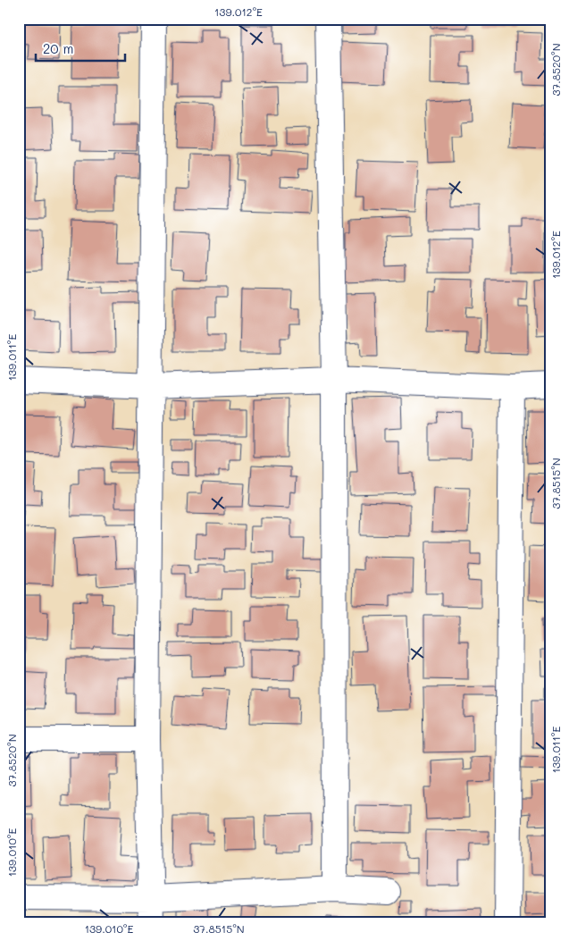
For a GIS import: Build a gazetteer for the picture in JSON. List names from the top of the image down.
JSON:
{
  "scale_bar": "20 m",
  "coordinates": [
    "139.012°E",
    "37.8520°N",
    "139.011°E",
    "37.8515°N",
    "139.010°E"
  ]
}
